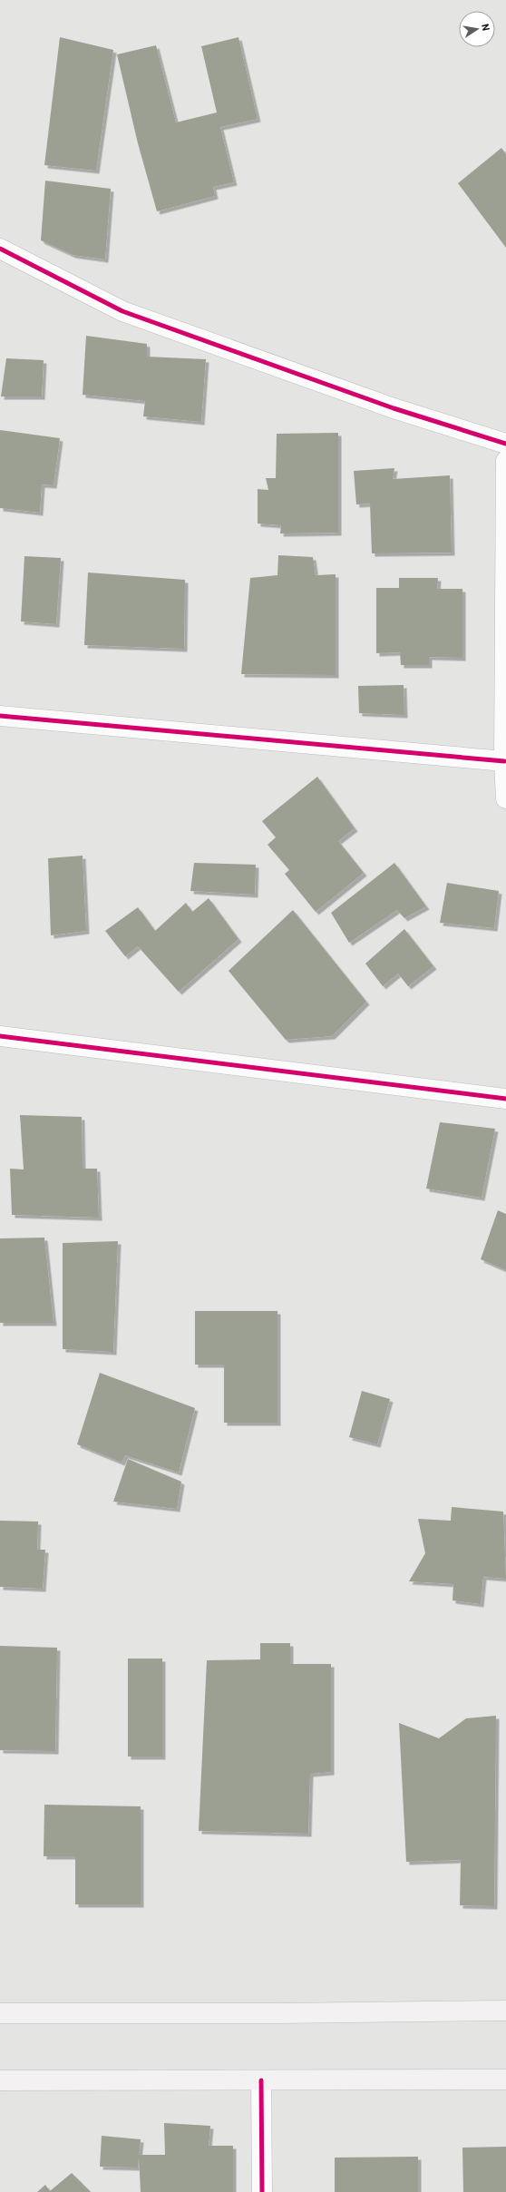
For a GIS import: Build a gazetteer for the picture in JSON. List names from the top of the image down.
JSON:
{
  "north": "right"
}
